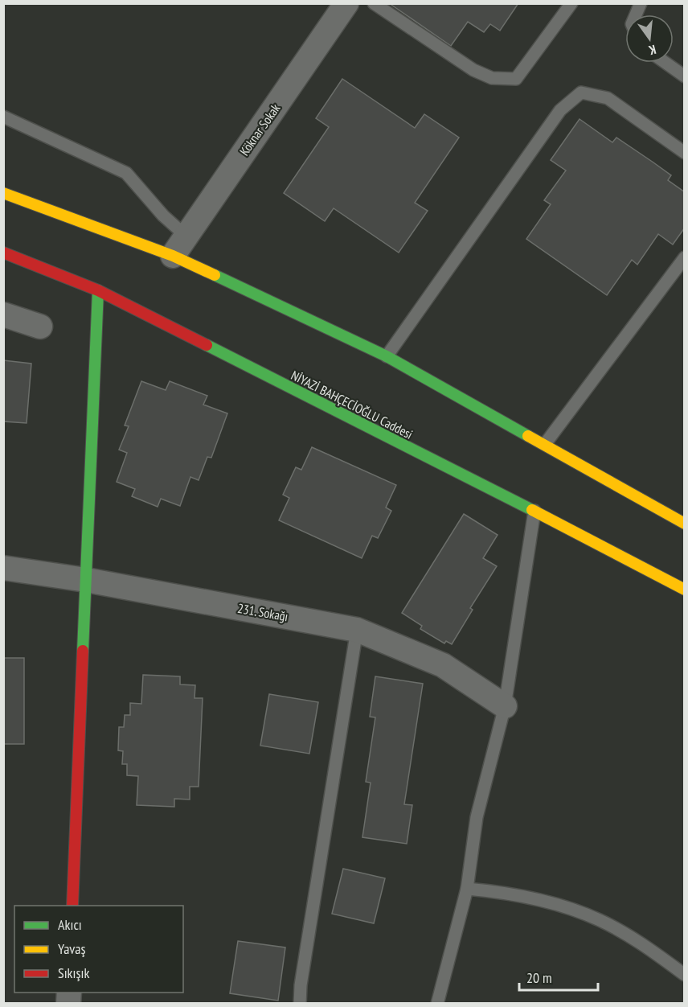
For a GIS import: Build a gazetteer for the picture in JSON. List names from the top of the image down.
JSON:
{
  "streets": {
    "main road": ["NİYAZİ BAHÇECİOĞLU Caddesi"],
    "street": ["Köknar Sokak", "231. Sokağı"]
  },
  "legend": ["Akıcı", "Yavaş", "Sıkışık"],
  "scale_bar": "20 m",
  "north": "bottom"
}
